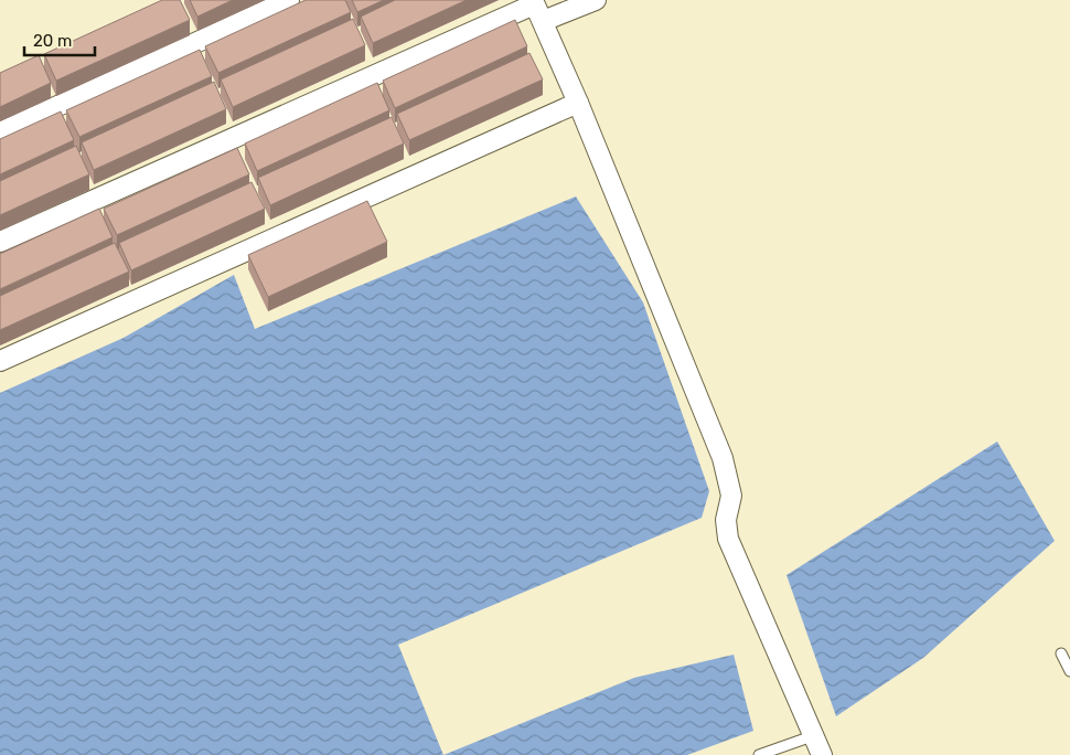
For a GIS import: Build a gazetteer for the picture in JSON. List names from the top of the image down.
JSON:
{
  "scale_bar": "20 m"
}
